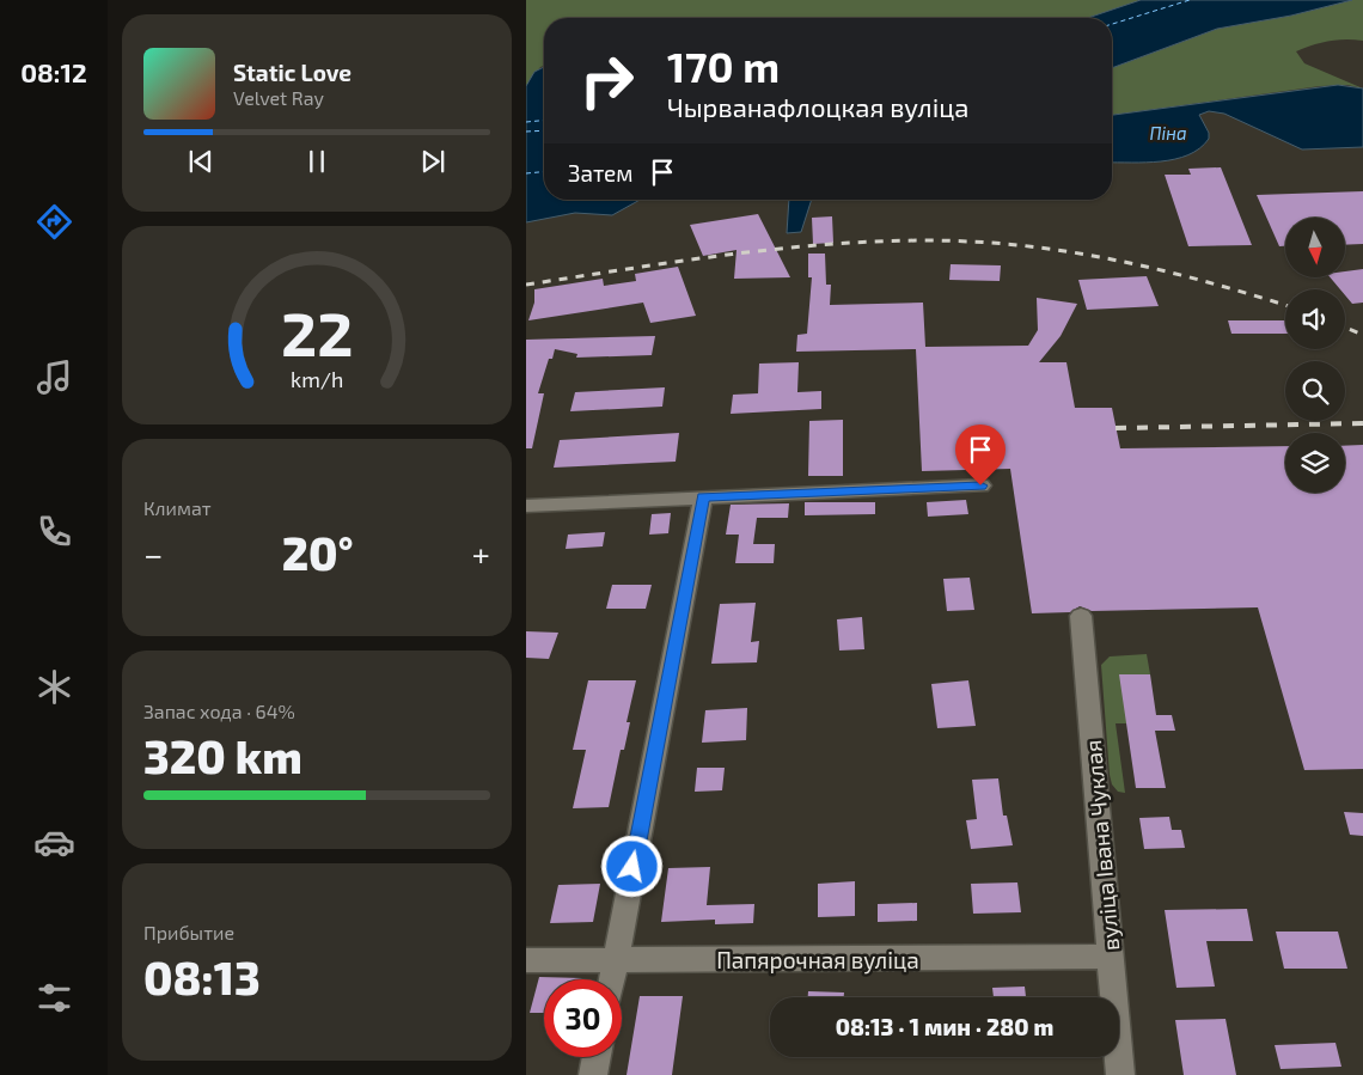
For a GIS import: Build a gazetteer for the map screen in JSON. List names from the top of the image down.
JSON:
{
  "streets": {
    "street": ["вуліца Івана Чуклая", "Папярочная вуліца"]
  },
  "crossings": [
    ["вуліца Івана Чуклая", "Папярочная вуліца"]
  ],
  "water": ["Піна"],
  "north": "bottom",
  "page": {
    "tabs": "08:12",
    "turn": ["170 m", "Чырванафлоцкая вуліца"],
    "song": ["Static Love", "Velvet Ray"],
    "then": "Затем",
    "tile": [
      "Климат",
      ["Запас хода · 64%", "320 km"],
      ["Прибытие", "08:13"]
    ],
    "heat": ["−", "20°", "+"],
    "limit": "30",
    "trip": "08:13 · 1 мин · 280 m",
    "gauge": ["22", "km/h"]
  }
}
